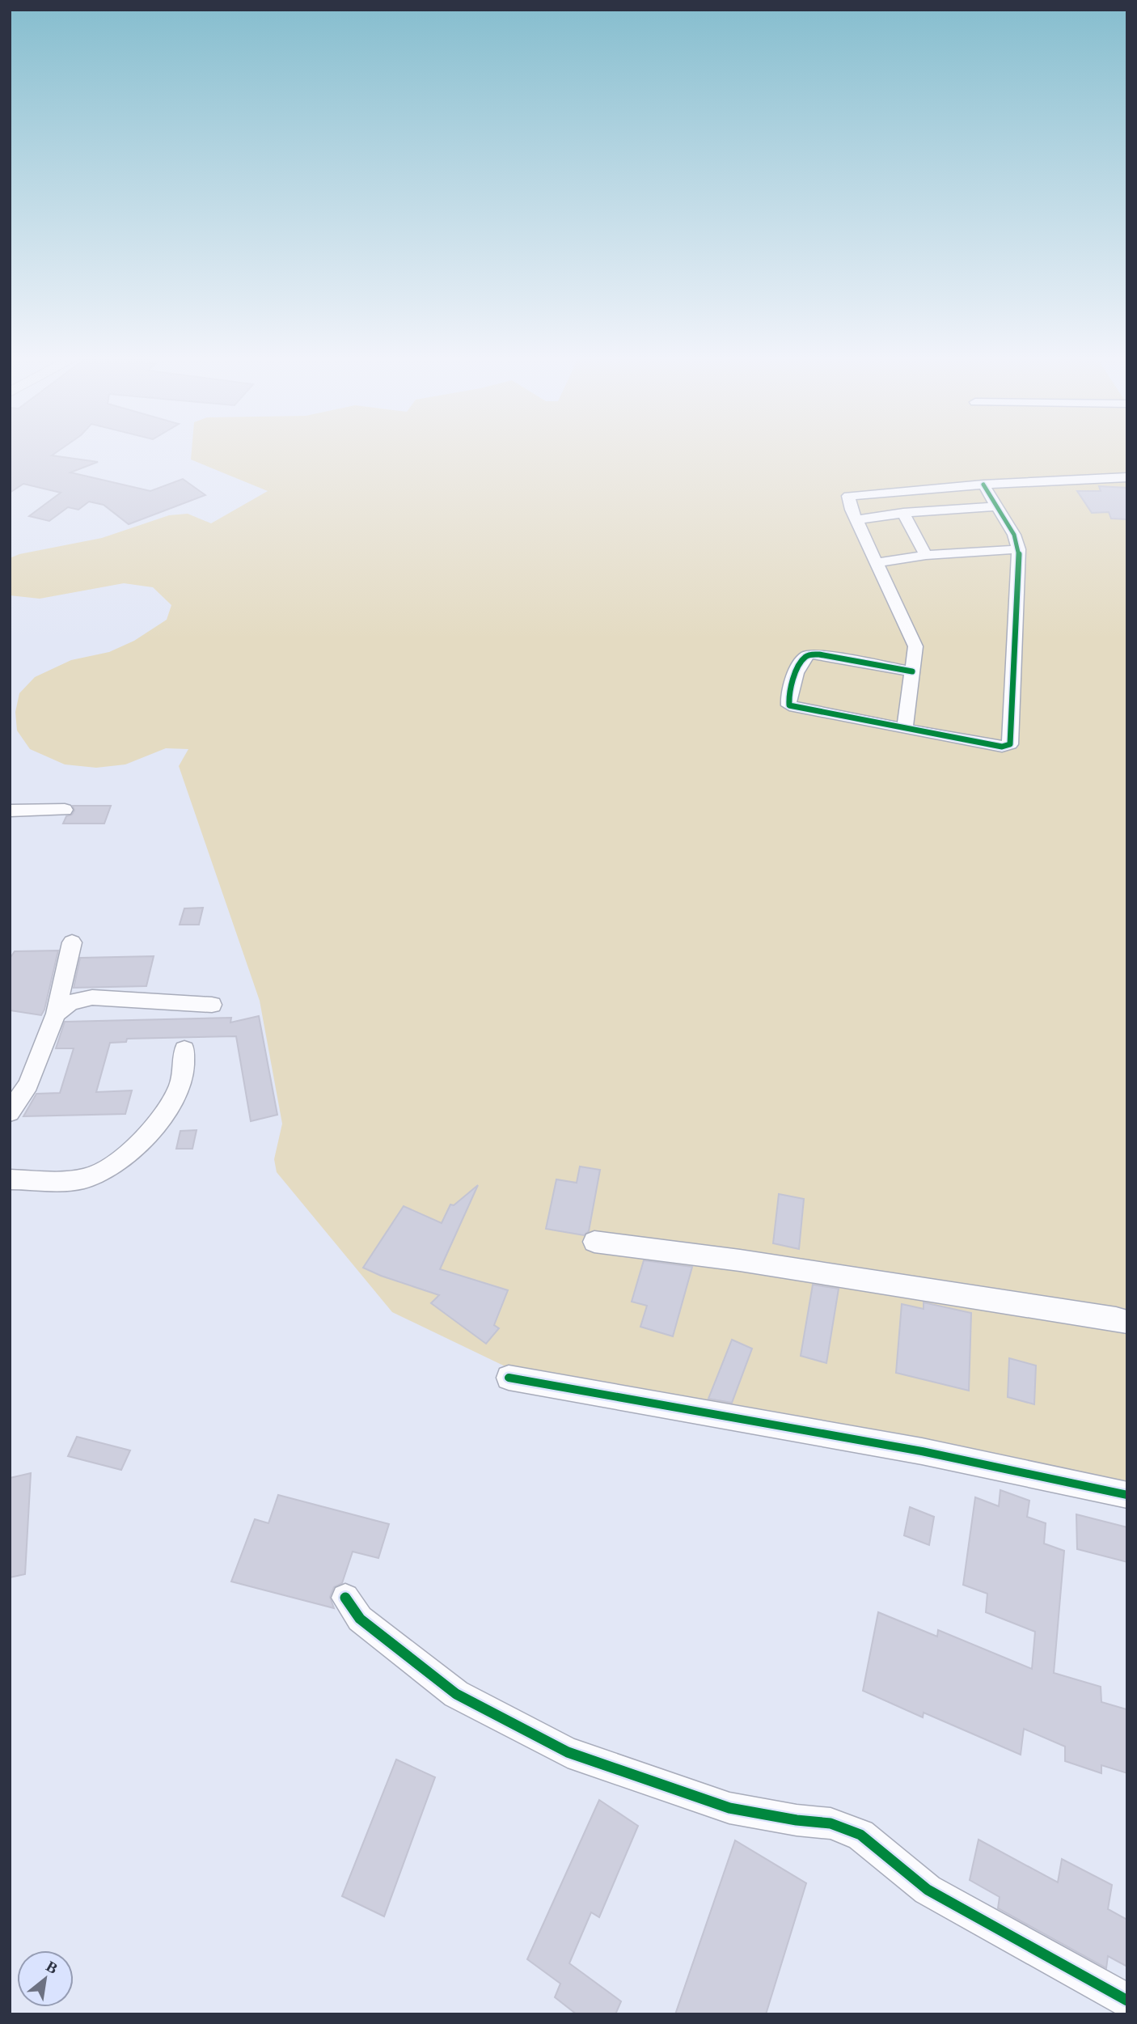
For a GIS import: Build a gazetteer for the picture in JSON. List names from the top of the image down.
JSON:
{
  "north": "top right"
}
